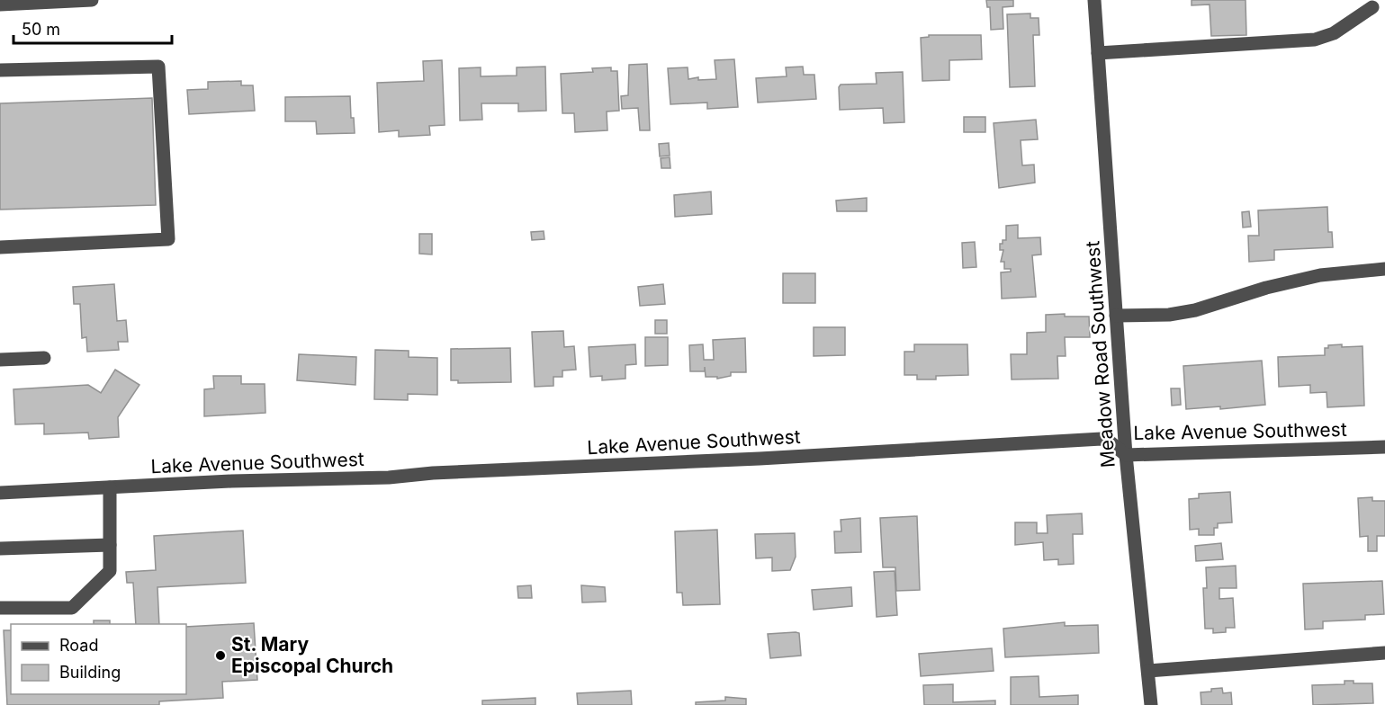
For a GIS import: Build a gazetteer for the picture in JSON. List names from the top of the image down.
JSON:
{
  "streets": {
    "street": ["Meadow Road Southwest", "Lake Avenue Southwest"]
  },
  "crossings": [
    ["Meadow Road Southwest", "Lake Avenue Southwest"]
  ],
  "places": ["St. Mary Episcopal Church"],
  "legend": ["Road", "Building"],
  "scale_bar": "50 m"
}
